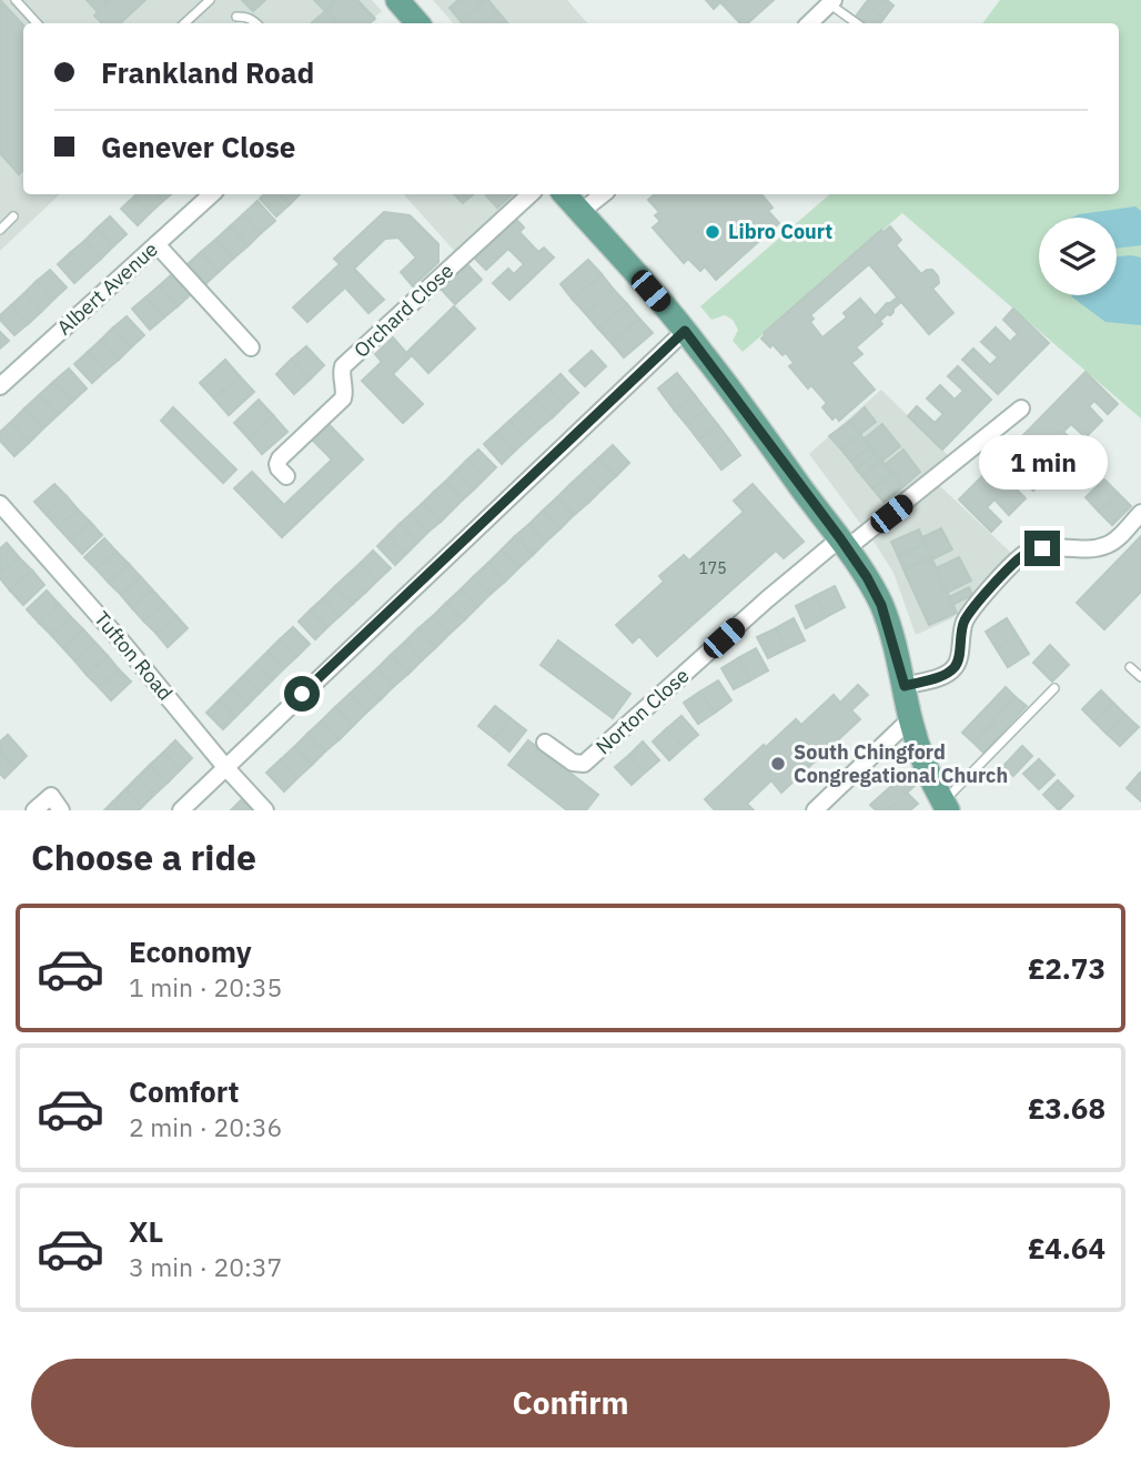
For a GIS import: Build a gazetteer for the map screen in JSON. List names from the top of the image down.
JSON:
{
  "streets": {
    "street": [
      "Albert Avenue",
      "Orchard Close",
      "Tufton Road",
      "Norton Close"
    ]
  },
  "places": ["Libro Court", "South Chingford Congregational Church"],
  "house_numbers": ["175"],
  "page": {
    "banner": ["Frankland Road", "Genever Close"],
    "bubble": "1 min",
    "heading": "Choose a ride",
    "list": [
      {
        "name": "Economy",
        "note": "1 min · 20:35",
        "value": "£2.73"
      },
      {
        "name": "Comfort",
        "note": "2 min · 20:36",
        "value": "£3.68"
      },
      {
        "name": "XL",
        "note": "3 min · 20:37",
        "value": "£4.64"
      }
    ],
    "buttons": "Confirm"
  }
}
